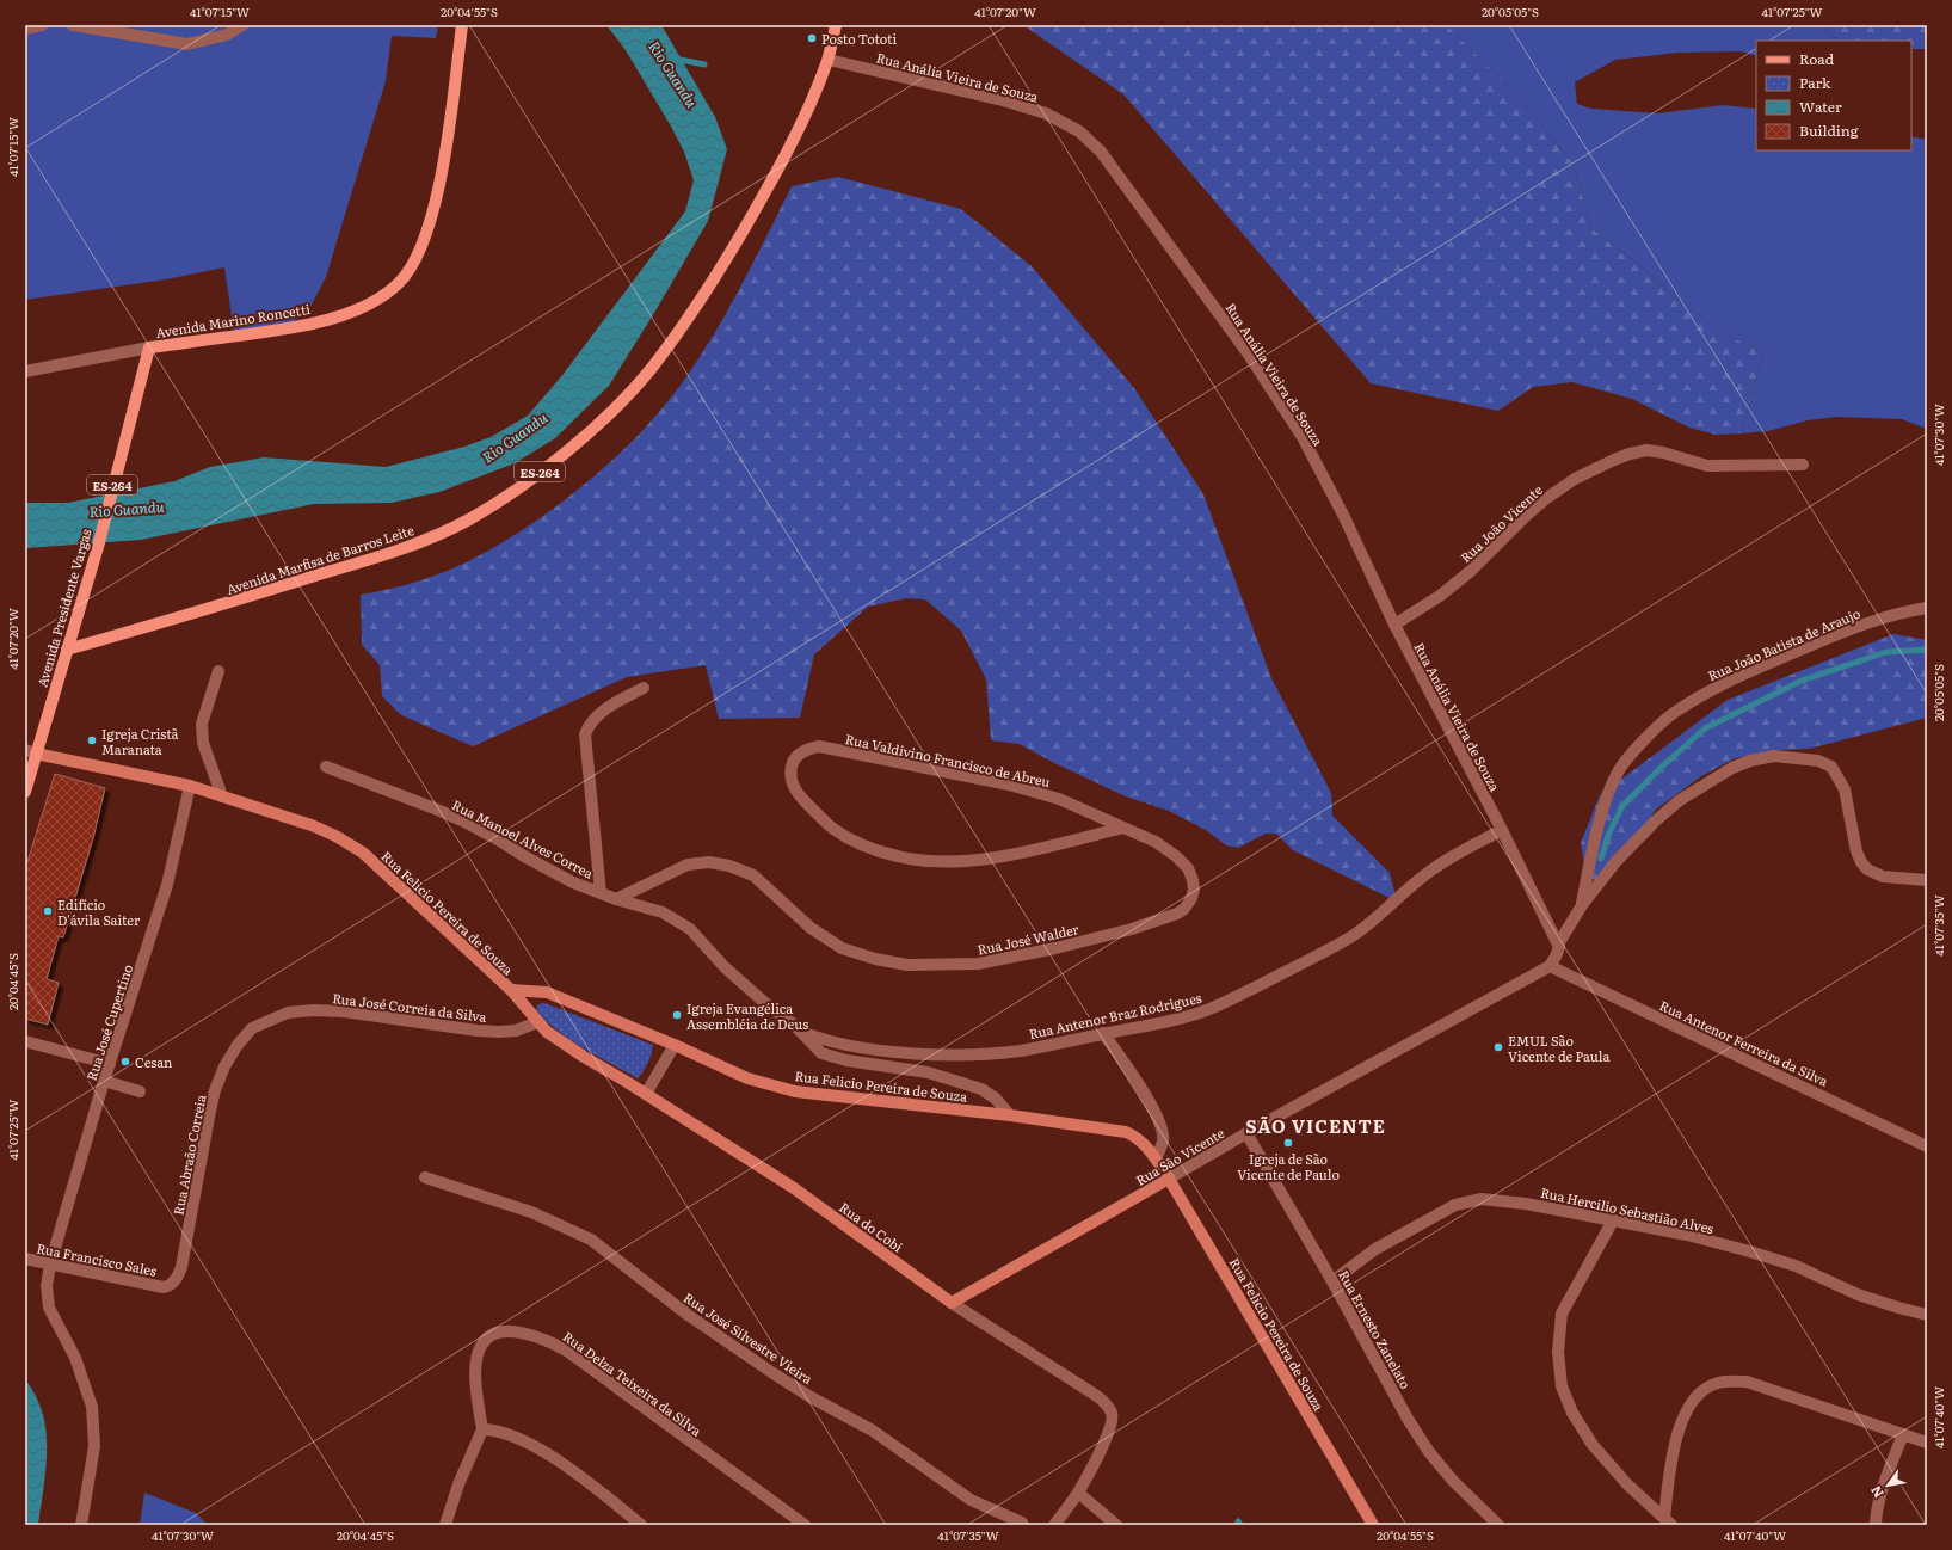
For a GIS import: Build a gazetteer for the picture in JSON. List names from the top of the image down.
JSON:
{
  "streets": {
    "main road": [
      "Avenida Marino Roncetti",
      "ES-264",
      "Avenida Marfisa de Barros Leite",
      "Avenida Presidente Vargas",
      "Rua Felicio Pereira de Souza",
      "Rua São Vicente",
      "Rua do Cobi"
    ],
    "street": [
      "Rua Anália Vieira de Souza",
      "Rua João Vicente",
      "Rua João Batista de Araujo",
      "Rua Valdivino Francisco de Abreu",
      "Rua Manoel Alves Correa",
      "Rua José Walder",
      "Rua José Correia da Silva",
      "Rua Antenor Braz Rodrigues",
      "Rua José Cupertino",
      "Rua Antenor Ferreira da Silva",
      "Rua Abraão Correia",
      "Rua Hercilio Sebastião Alves",
      "Rua Francisco Sales",
      "Rua Ernesto Zanelato",
      "Rua José Silvestre Vieira",
      "Rua Delza Teixeira da Silva"
    ]
  },
  "crossings": [
    ["Rua Anália Vieira de Souza", "Rua João Vicente"],
    ["Rua Anália Vieira de Souza", "Avenida Marfisa de Barros Leite"],
    ["Rua Anália Vieira de Souza", "Rua Antenor Braz Rodrigues"],
    ["Avenida Marino Roncetti", "Avenida Presidente Vargas"],
    ["Avenida Marfisa de Barros Leite", "Avenida Presidente Vargas"],
    ["Avenida Presidente Vargas", "Rua Felicio Pereira de Souza"],
    ["Rua Valdivino Francisco de Abreu", "Rua José Walder"],
    ["Rua Manoel Alves Correa", "Rua Felicio Pereira de Souza"],
    ["Rua Manoel Alves Correa", "Rua José Walder"],
    ["Rua Manoel Alves Correa", "Rua Antenor Braz Rodrigues"],
    ["Rua Felicio Pereira de Souza", "Rua José Cupertino"],
    ["Rua Felicio Pereira de Souza", "Rua São Vicente"],
    ["Rua Felicio Pereira de Souza", "Rua do Cobi"],
    ["Rua José Correia da Silva", "Rua Abraão Correia"],
    ["Rua José Correia da Silva", "Rua do Cobi"],
    ["Rua José Cupertino", "Rua Francisco Sales"],
    ["Rua Antenor Ferreira da Silva", "Rua São Vicente"],
    ["Rua Abraão Correia", "Rua Francisco Sales"],
    ["Rua São Vicente", "Rua do Cobi"],
    ["Rua São Vicente", "Rua Ernesto Zanelato"],
    ["Rua Hercilio Sebastião Alves", "Rua Ernesto Zanelato"]
  ],
  "districts": ["SÃO VICENTE"],
  "water": ["Rio Guandu"],
  "places": [
    "Posto Tototi",
    "Igreja Cristã Maranata",
    "Edifício D'ávila Saiter",
    "Igreja Evangélica Assembléia de Deus",
    "EMUL São Vicente de Paula",
    "Cesan",
    "Igreja de São Vicente de Paulo"
  ],
  "legend": [
    "Road",
    "Park",
    "Water",
    "Building"
  ],
  "north": "bottom left",
  "coordinates": [
    "41°07'15\"W",
    "20°04'55\"S",
    "41°07'20\"W",
    "20°05'05\"S",
    "41°07'25\"W",
    "41°07'30\"W",
    "41°07'35\"W",
    "20°04'45\"S",
    "41°07'40\"W"
  ]
}
